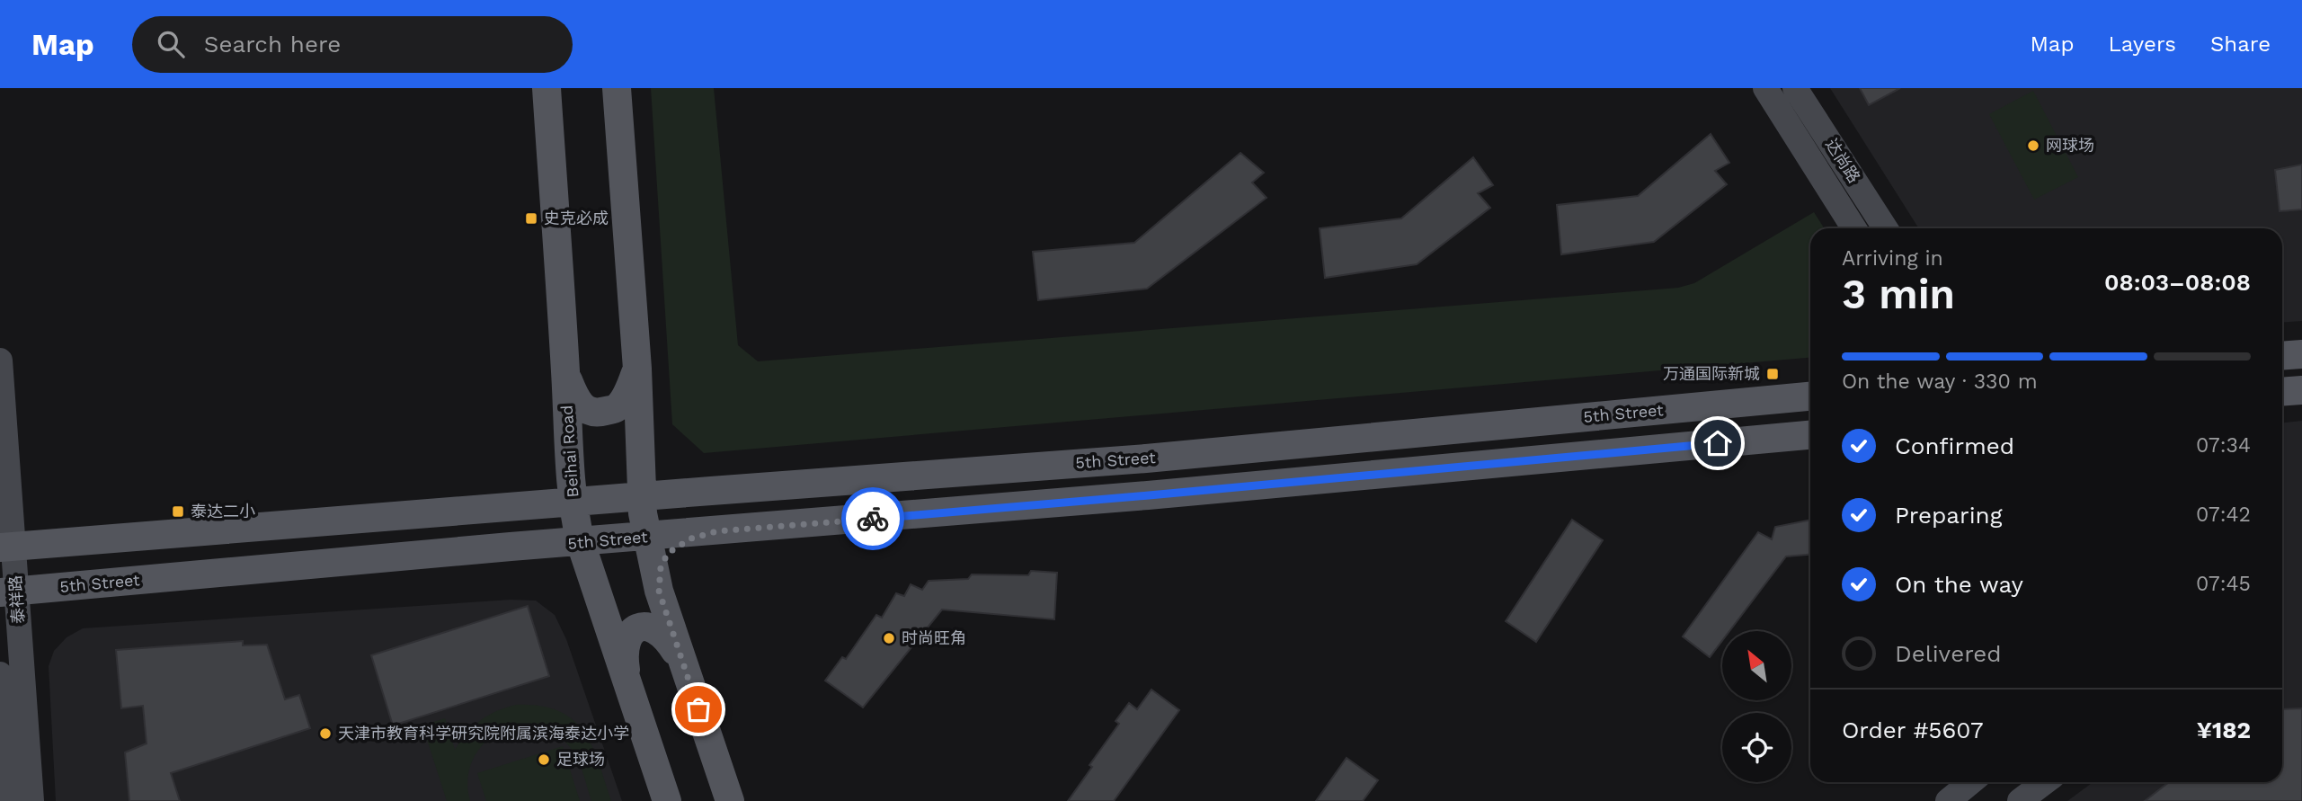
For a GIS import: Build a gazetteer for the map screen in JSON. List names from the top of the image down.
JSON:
{
  "streets": {
    "main road": ["5th Street", "Beihai Road"],
    "street": ["达尚路", "泰祥路"]
  },
  "crossings": [
    ["5th Street", "Beihai Road"],
    ["5th Street", "泰祥路"]
  ],
  "places": {
    "other": [
      "网球场",
      "时尚旺角",
      "天津市教育科学研究院附属滨海泰达小学",
      "足球场"
    ],
    "transit": ["史克必成", "万通国际新城", "泰达二小"]
  },
  "north": "top left",
  "page": {
    "header": "Map",
    "search": "Search here",
    "nav": ["Map", "Layers", "Share"],
    "heading": ["3 min", "Arriving in", "08:03–08:08"],
    "panel": ["Order #5607", "¥182"],
    "bar": "On the way · 330 m",
    "list": [
      ["Confirmed", "07:34"],
      ["Preparing", "07:42"],
      ["On the way", "07:45"],
      "Delivered"
    ]
  }
}
